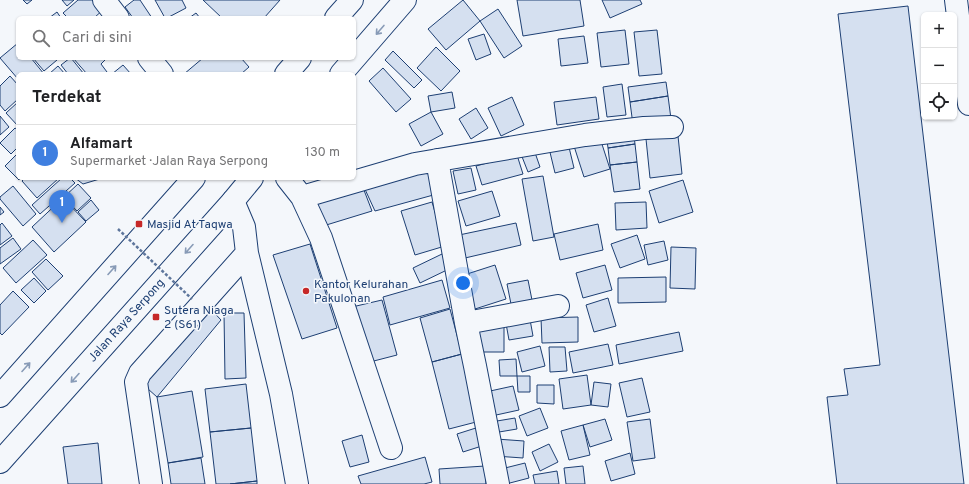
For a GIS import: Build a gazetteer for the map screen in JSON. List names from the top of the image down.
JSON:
{
  "streets": {
    "street": ["Jalan Raya Serpong"]
  },
  "places": {
    "transit": ["Masjid At Taqwa", "Sutera Niaga 2 (S61)"],
    "other": ["Kantor Kelurahan Pakulonan"]
  },
  "page": {
    "map_buttons": ["+", "−"],
    "search": "Cari di sini",
    "heading": "Terdekat",
    "list": [
      {
        "mark": "1",
        "name": "Alfamart",
        "note": "Supermarket · Jalan Raya Serpong",
        "value": "130 m"
      }
    ],
    "pins": "1"
  }
}
